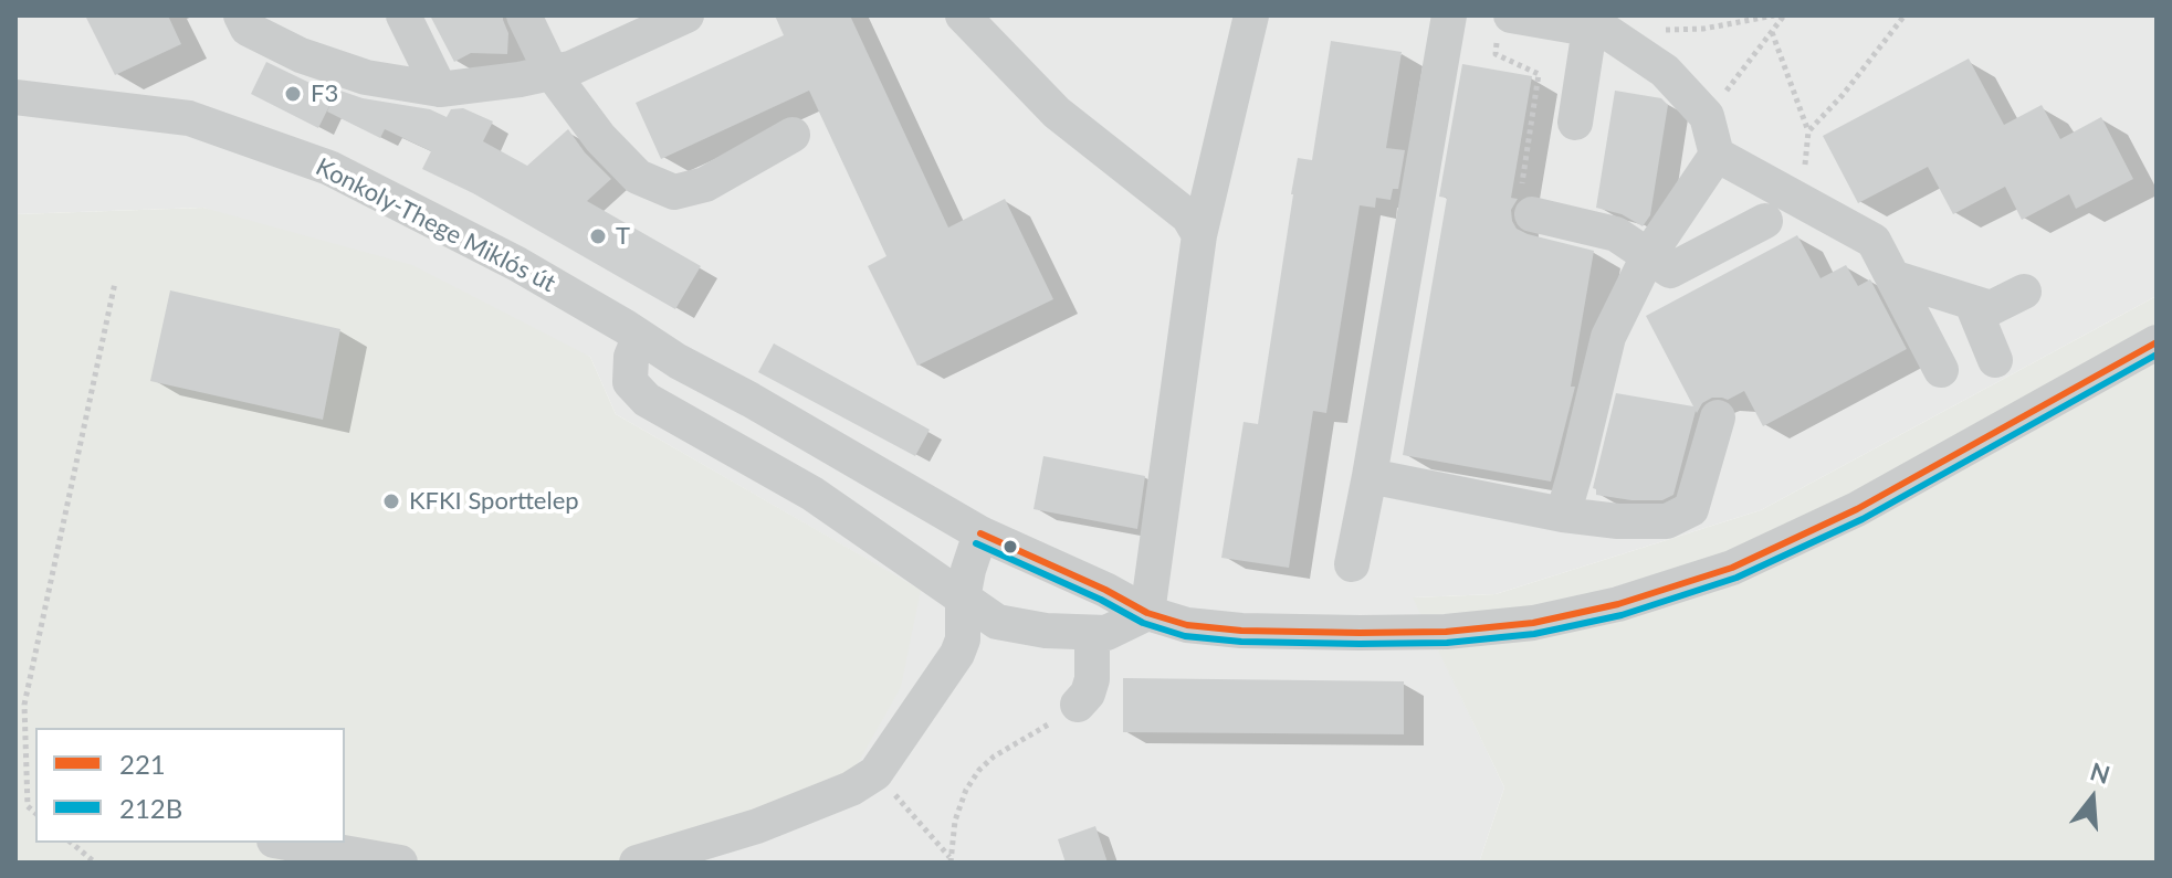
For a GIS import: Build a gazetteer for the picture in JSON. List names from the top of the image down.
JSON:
{
  "streets": {
    "street": ["Konkoly-Thege Miklós út"]
  },
  "places": ["F3", "T", "KFKI Sporttelep"],
  "lines": ["transit line 221", "transit line 212B"],
  "legend": ["221", "212B"],
  "north": "top"
}
